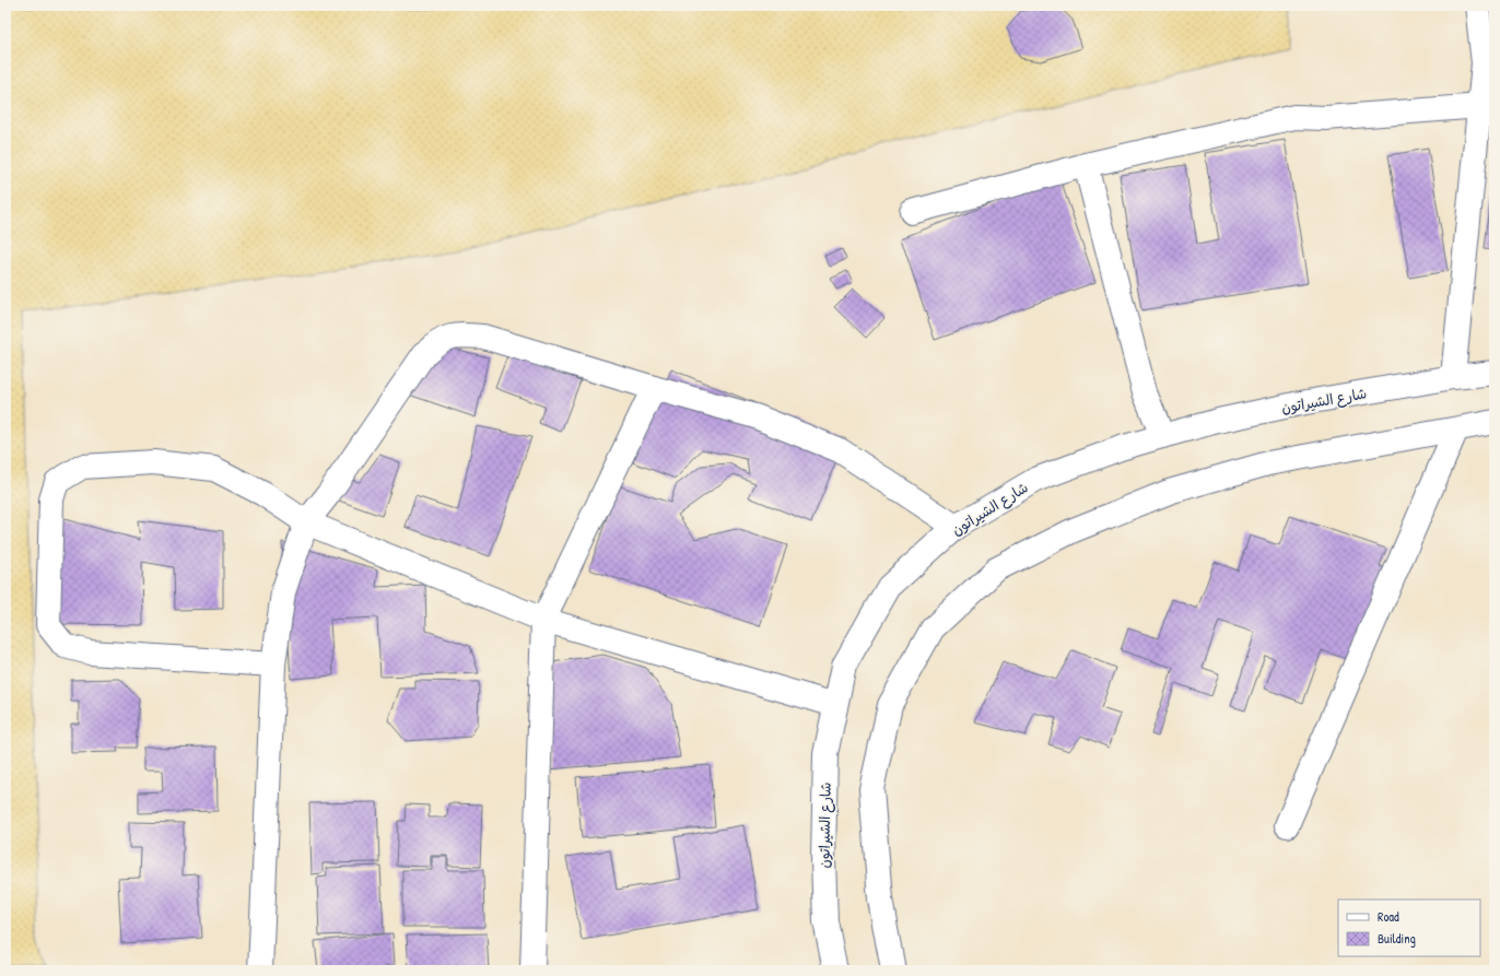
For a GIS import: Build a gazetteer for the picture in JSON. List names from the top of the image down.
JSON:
{
  "streets": {
    "street": ["شارع الشيراتون"]
  },
  "legend": ["Road", "Building"]
}
